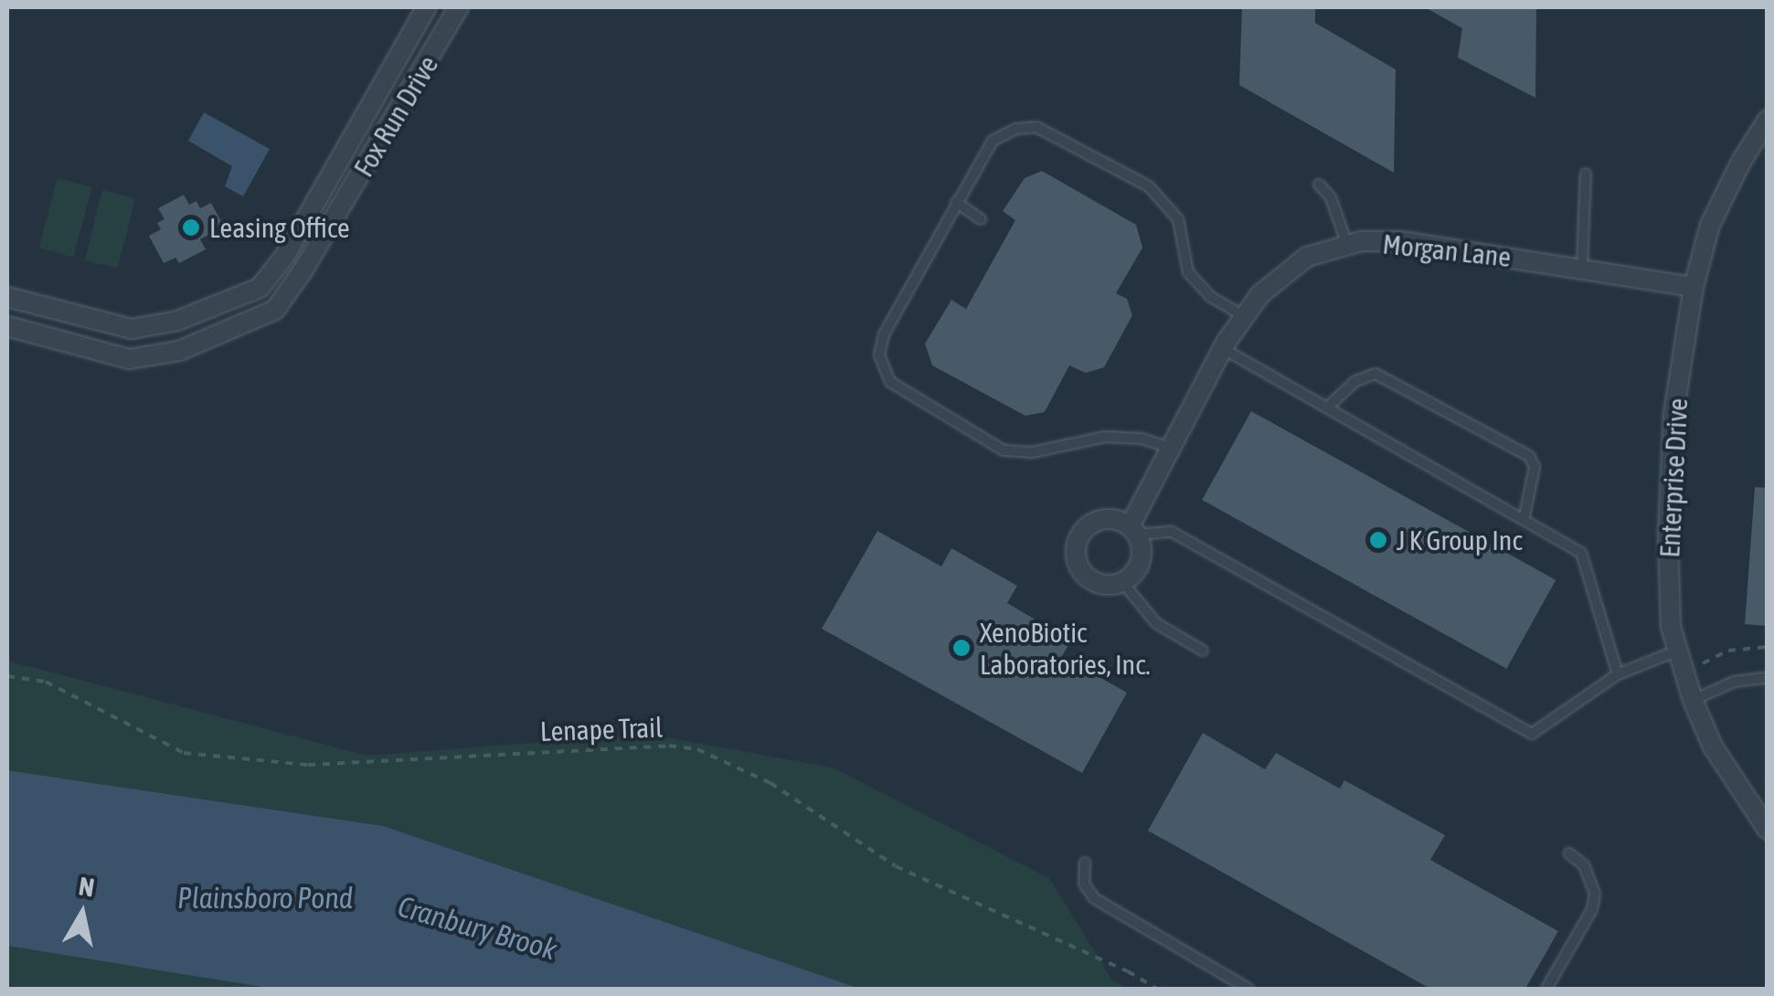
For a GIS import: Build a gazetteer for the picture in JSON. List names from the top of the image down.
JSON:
{
  "streets": {
    "street": ["Fox Run Drive", "Morgan Lane", "Enterprise Drive"],
    "path": ["Lenape Trail"]
  },
  "crossings": [
    ["Morgan Lane", "Enterprise Drive"]
  ],
  "water": ["Plainsboro Pond", "Cranbury Brook"],
  "places": ["Leasing Office", "J K Group Inc", "XenoBiotic Laboratories, Inc."],
  "north": "top"
}
